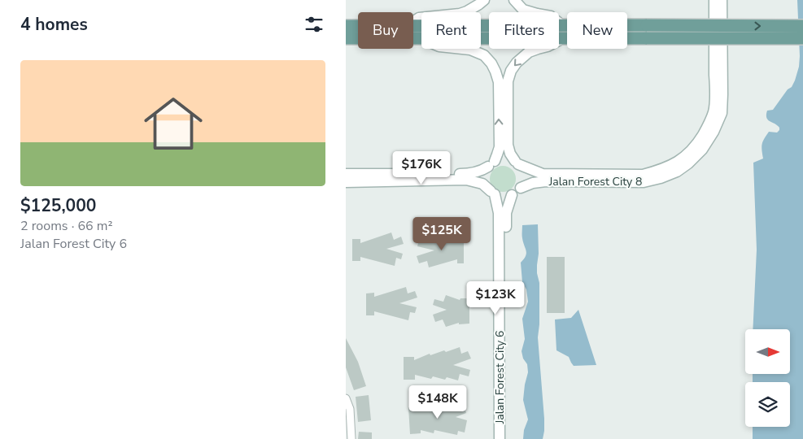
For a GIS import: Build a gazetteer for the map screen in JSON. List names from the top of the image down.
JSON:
{
  "streets": {
    "street": ["Jalan Forest City 8", "Jalan Forest City 6"]
  },
  "crossings": [
    ["Jalan Forest City 8", "Jalan Forest City 6"]
  ],
  "north": "right",
  "page": {
    "heading": "4 homes",
    "chip": [
      "Buy",
      "Rent",
      "Filters",
      "New"
    ],
    "list": [
      {
        "name": "$125,000",
        "note": "2 rooms · 66 m² · Jalan Forest City 6"
      }
    ],
    "price": [
      "$176K",
      "$125K",
      "$123K",
      "$148K"
    ]
  }
}
